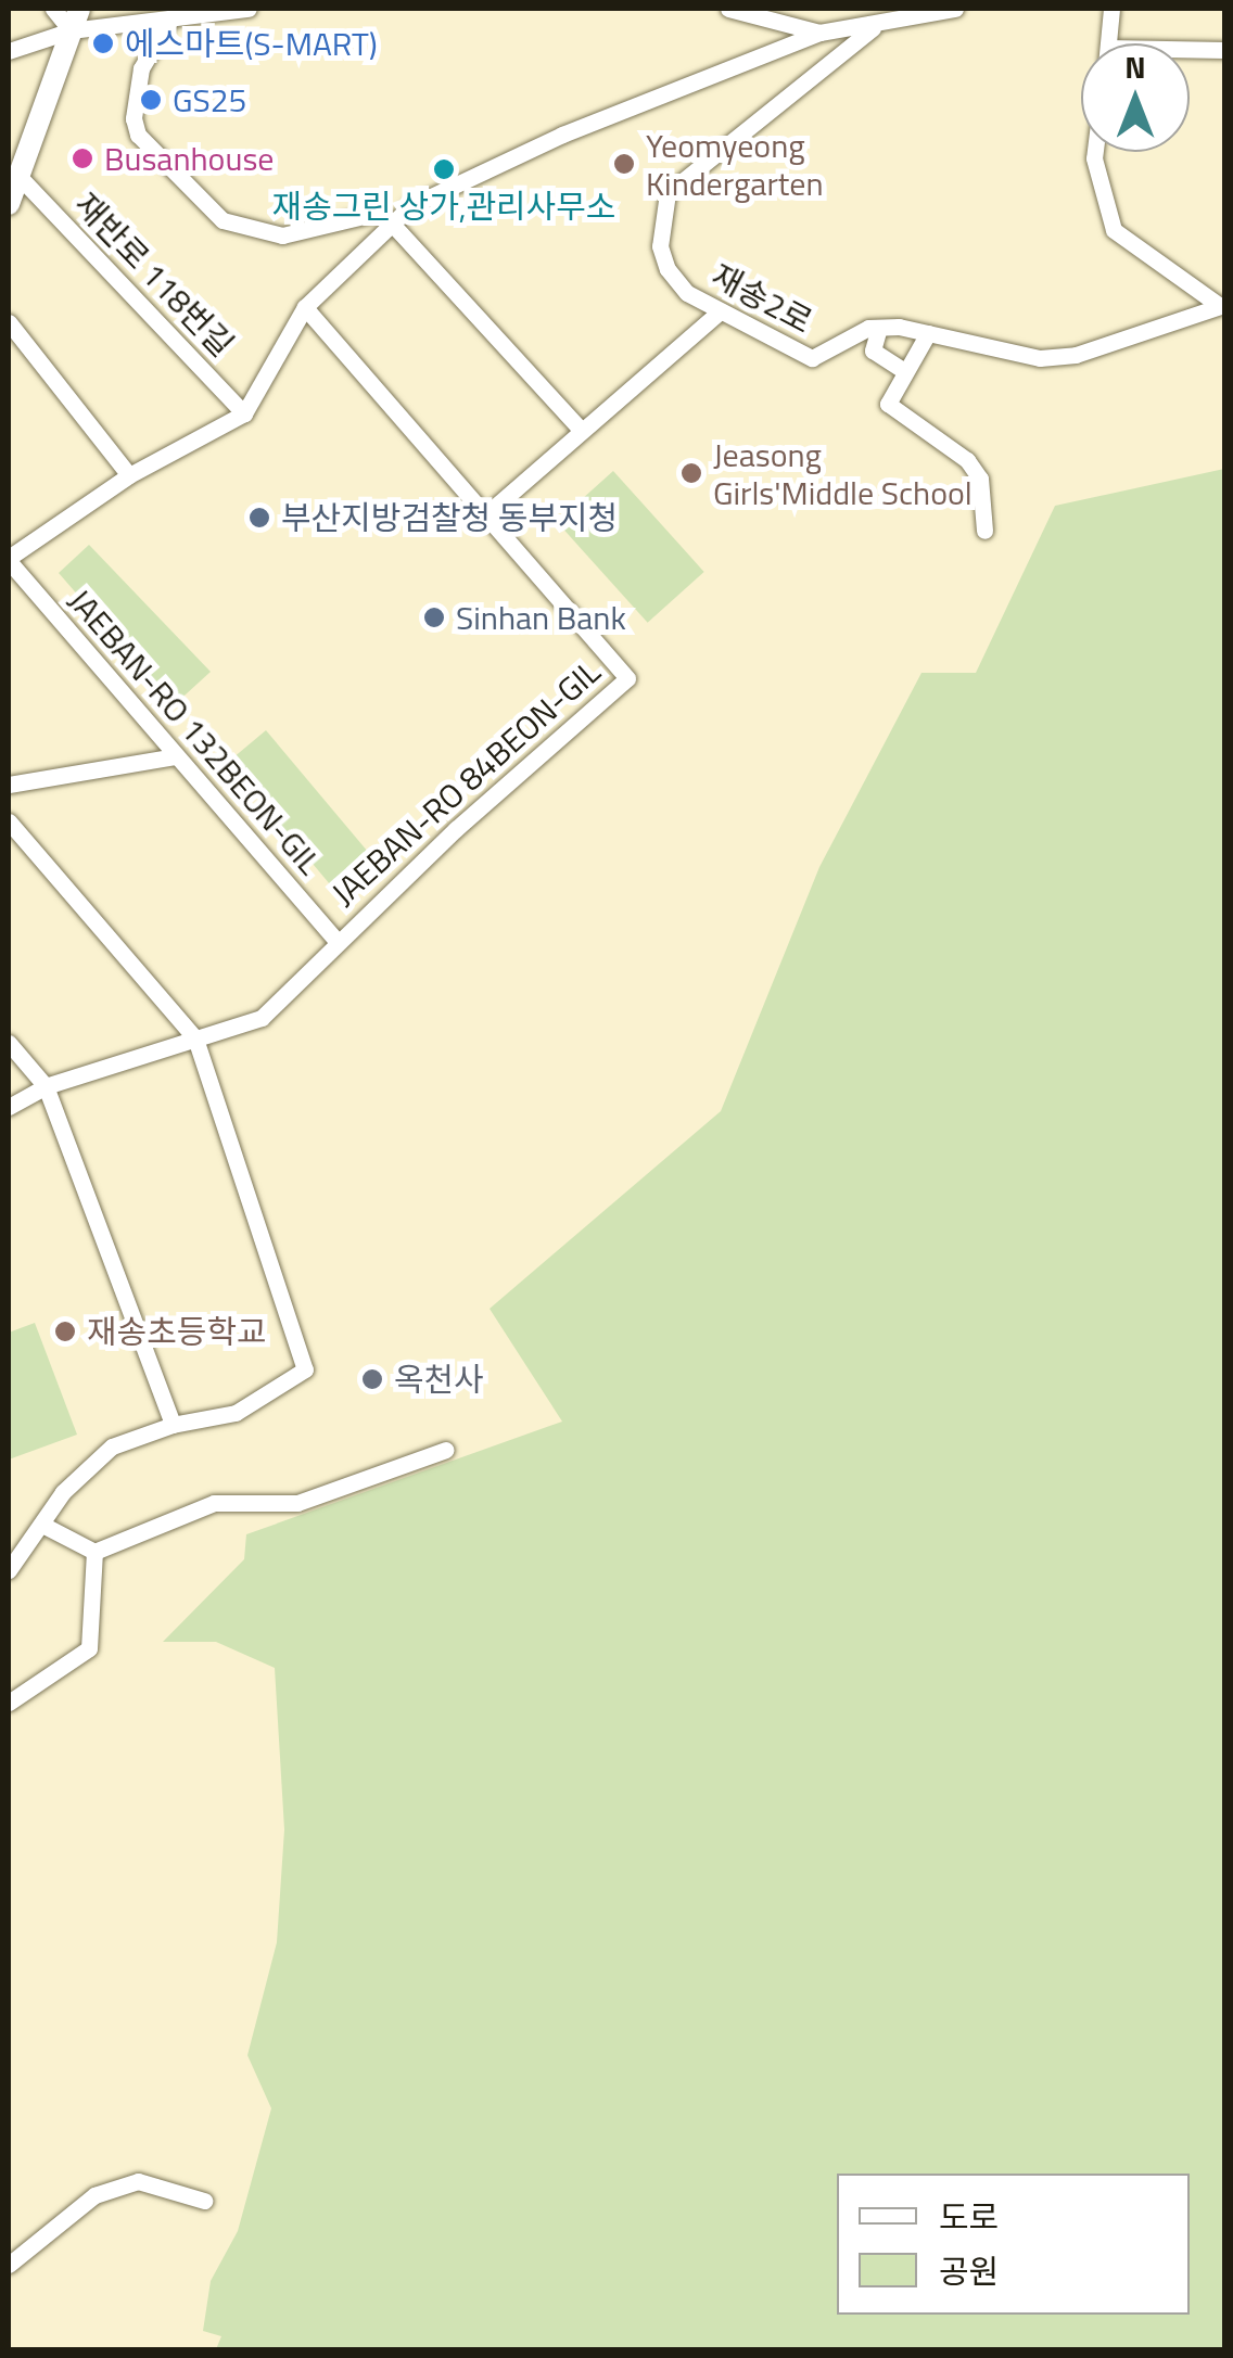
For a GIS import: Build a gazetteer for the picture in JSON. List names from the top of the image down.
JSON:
{
  "streets": {
    "street": [
      "재반로 118번길",
      "재송2로",
      "JAEBAN-RO 132BEON-GIL",
      "JAEBAN-RO 84BEON-GIL"
    ]
  },
  "crossings": [
    ["JAEBAN-RO 132BEON-GIL", "JAEBAN-RO 84BEON-GIL"]
  ],
  "places": [
    "에스마트(S-MART)",
    "GS25",
    "Busanhouse",
    "Yeomyeong Kindergarten",
    "재송그린 상가,관리사무소",
    "Jeasong Girls'Middle School",
    "부산지방검찰청 동부지청",
    "Sinhan Bank",
    "재송초등학교",
    "옥천사"
  ],
  "legend": ["도로", "공원"],
  "north": "top"
}
